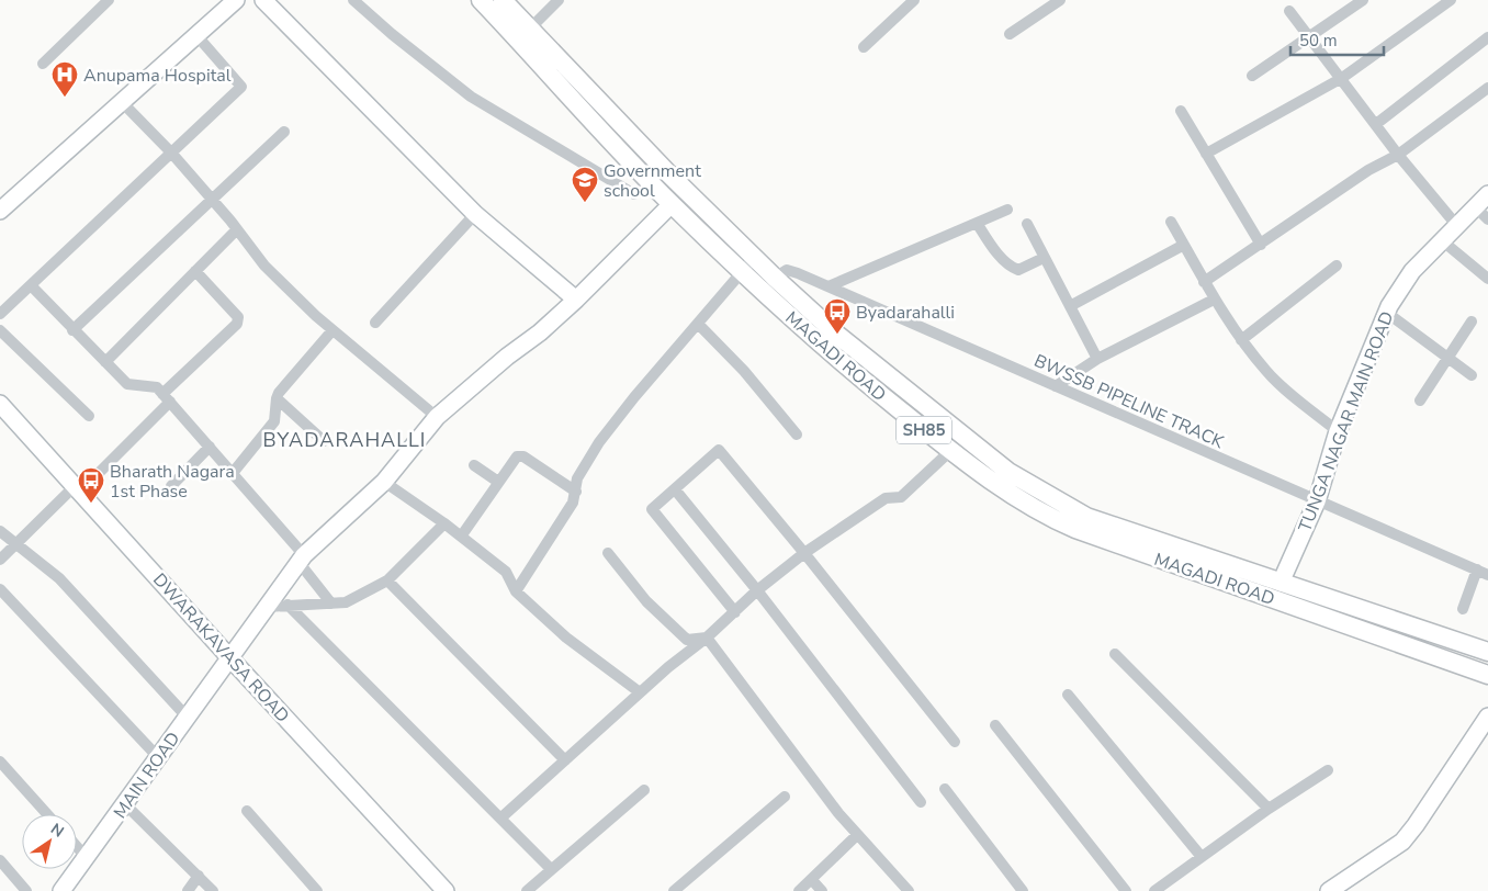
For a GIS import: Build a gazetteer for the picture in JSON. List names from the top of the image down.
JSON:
{
  "streets": {
    "main road": ["MAGADI ROAD", "SH85"],
    "street": [
      "BWSSB PIPELINE TRACK",
      "TUNGA NAGAR MAIN ROAD",
      "DWARAKAVASA ROAD",
      "MAIN ROAD"
    ]
  },
  "crossings": [
    ["MAGADI ROAD", "BWSSB PIPELINE TRACK"],
    ["MAGADI ROAD", "TUNGA NAGAR MAIN ROAD"],
    ["MAGADI ROAD", "MAIN ROAD"],
    ["BWSSB PIPELINE TRACK", "TUNGA NAGAR MAIN ROAD"],
    ["DWARAKAVASA ROAD", "MAIN ROAD"]
  ],
  "districts": ["BYADARAHALLI"],
  "places": {
    "hospital": ["Anupama Hospital"],
    "school or university": ["Government school"],
    "bus stop": ["Byadarahalli", "Bharath Nagara 1st Phase"]
  },
  "scale_bar": "50 m",
  "north": "top right"
}
